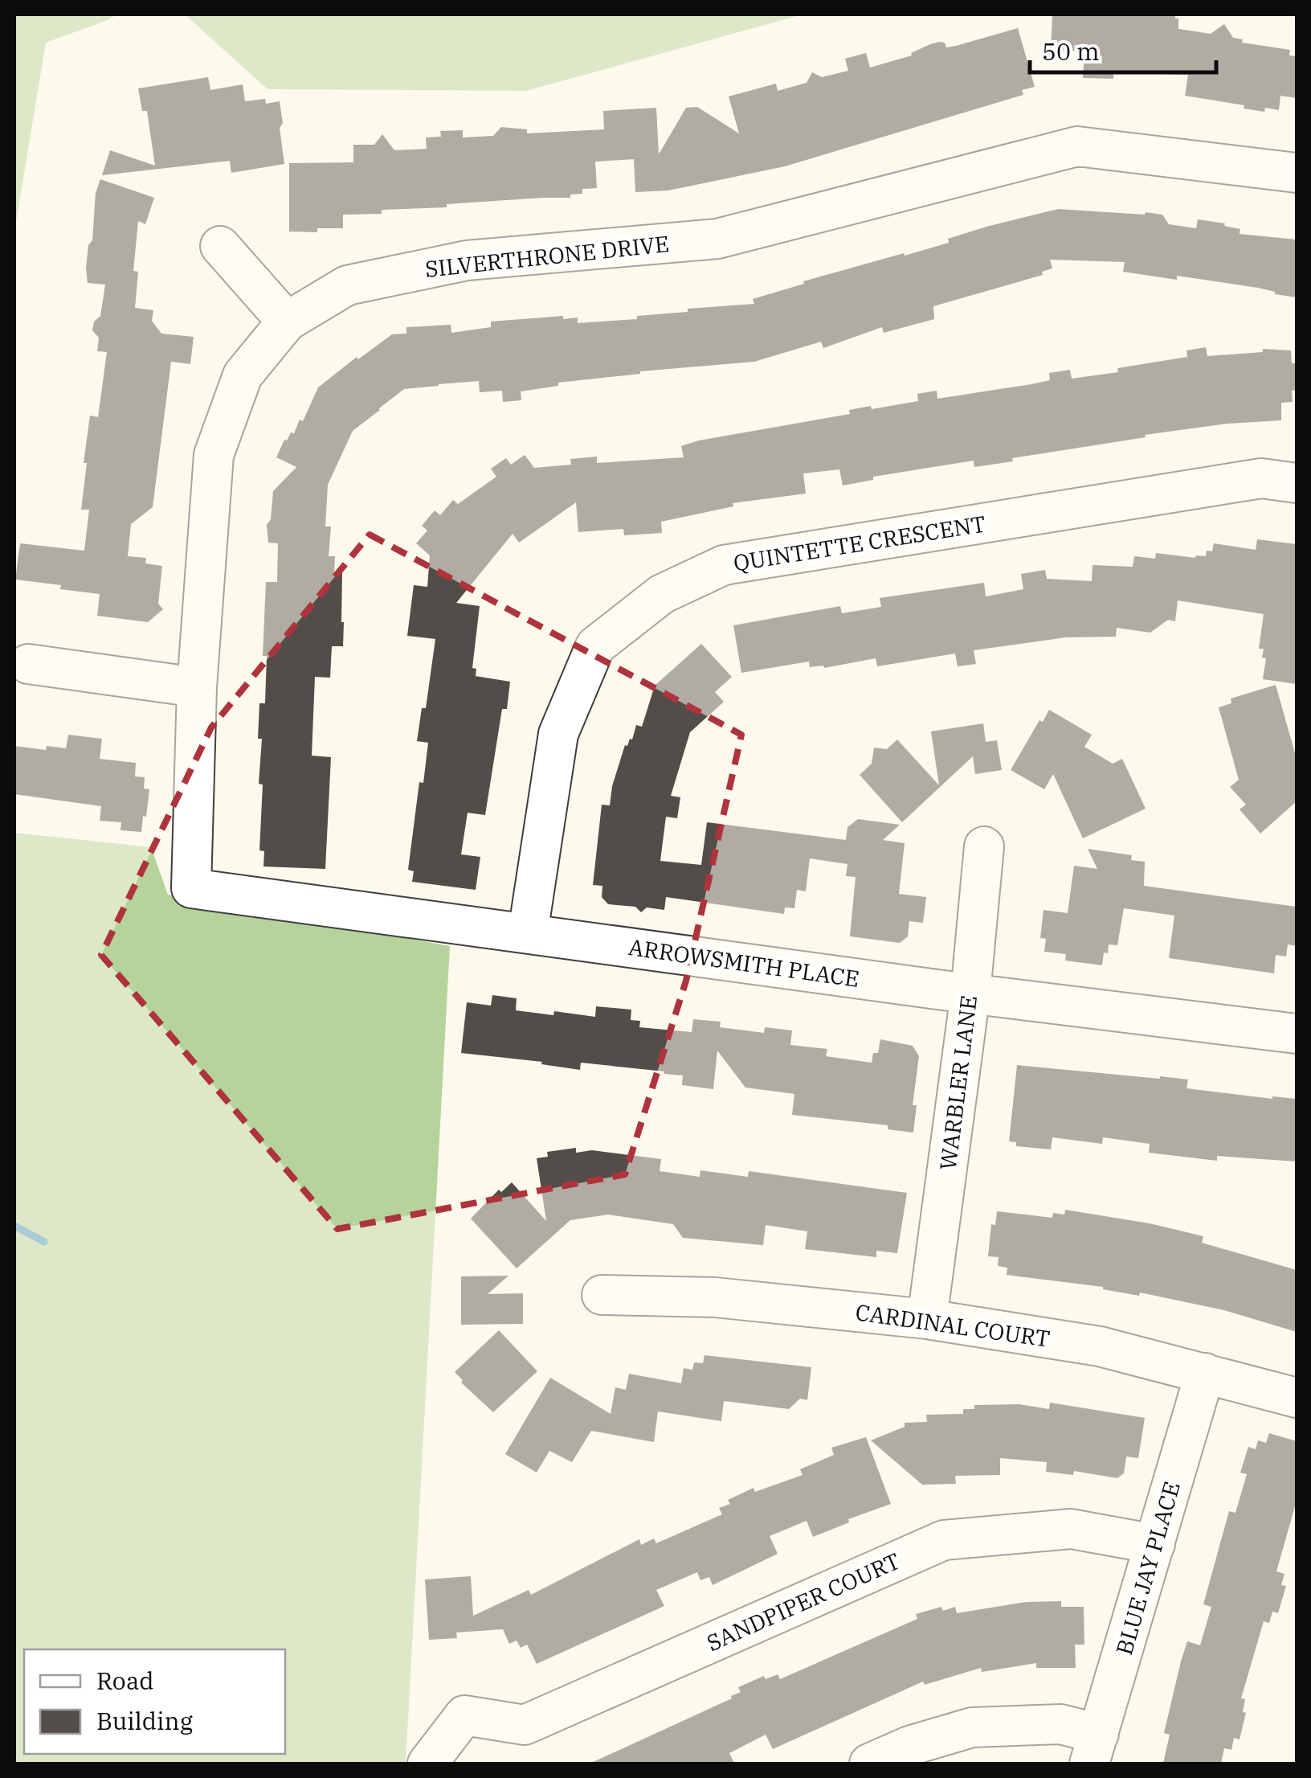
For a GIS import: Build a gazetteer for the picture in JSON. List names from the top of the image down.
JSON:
{
  "streets": {
    "street": [
      "SILVERTHRONE DRIVE",
      "QUINTETTE CRESCENT",
      "ARROWSMITH PLACE",
      "WARBLER LANE",
      "CARDINAL COURT",
      "BLUE JAY PLACE",
      "SANDPIPER COURT"
    ]
  },
  "crossings": [
    ["SILVERTHRONE DRIVE", "ARROWSMITH PLACE"],
    ["QUINTETTE CRESCENT", "ARROWSMITH PLACE"],
    ["ARROWSMITH PLACE", "WARBLER LANE"],
    ["WARBLER LANE", "CARDINAL COURT"],
    ["CARDINAL COURT", "BLUE JAY PLACE"],
    ["BLUE JAY PLACE", "SANDPIPER COURT"]
  ],
  "legend": ["Road", "Building"],
  "scale_bar": "50 m"
}
